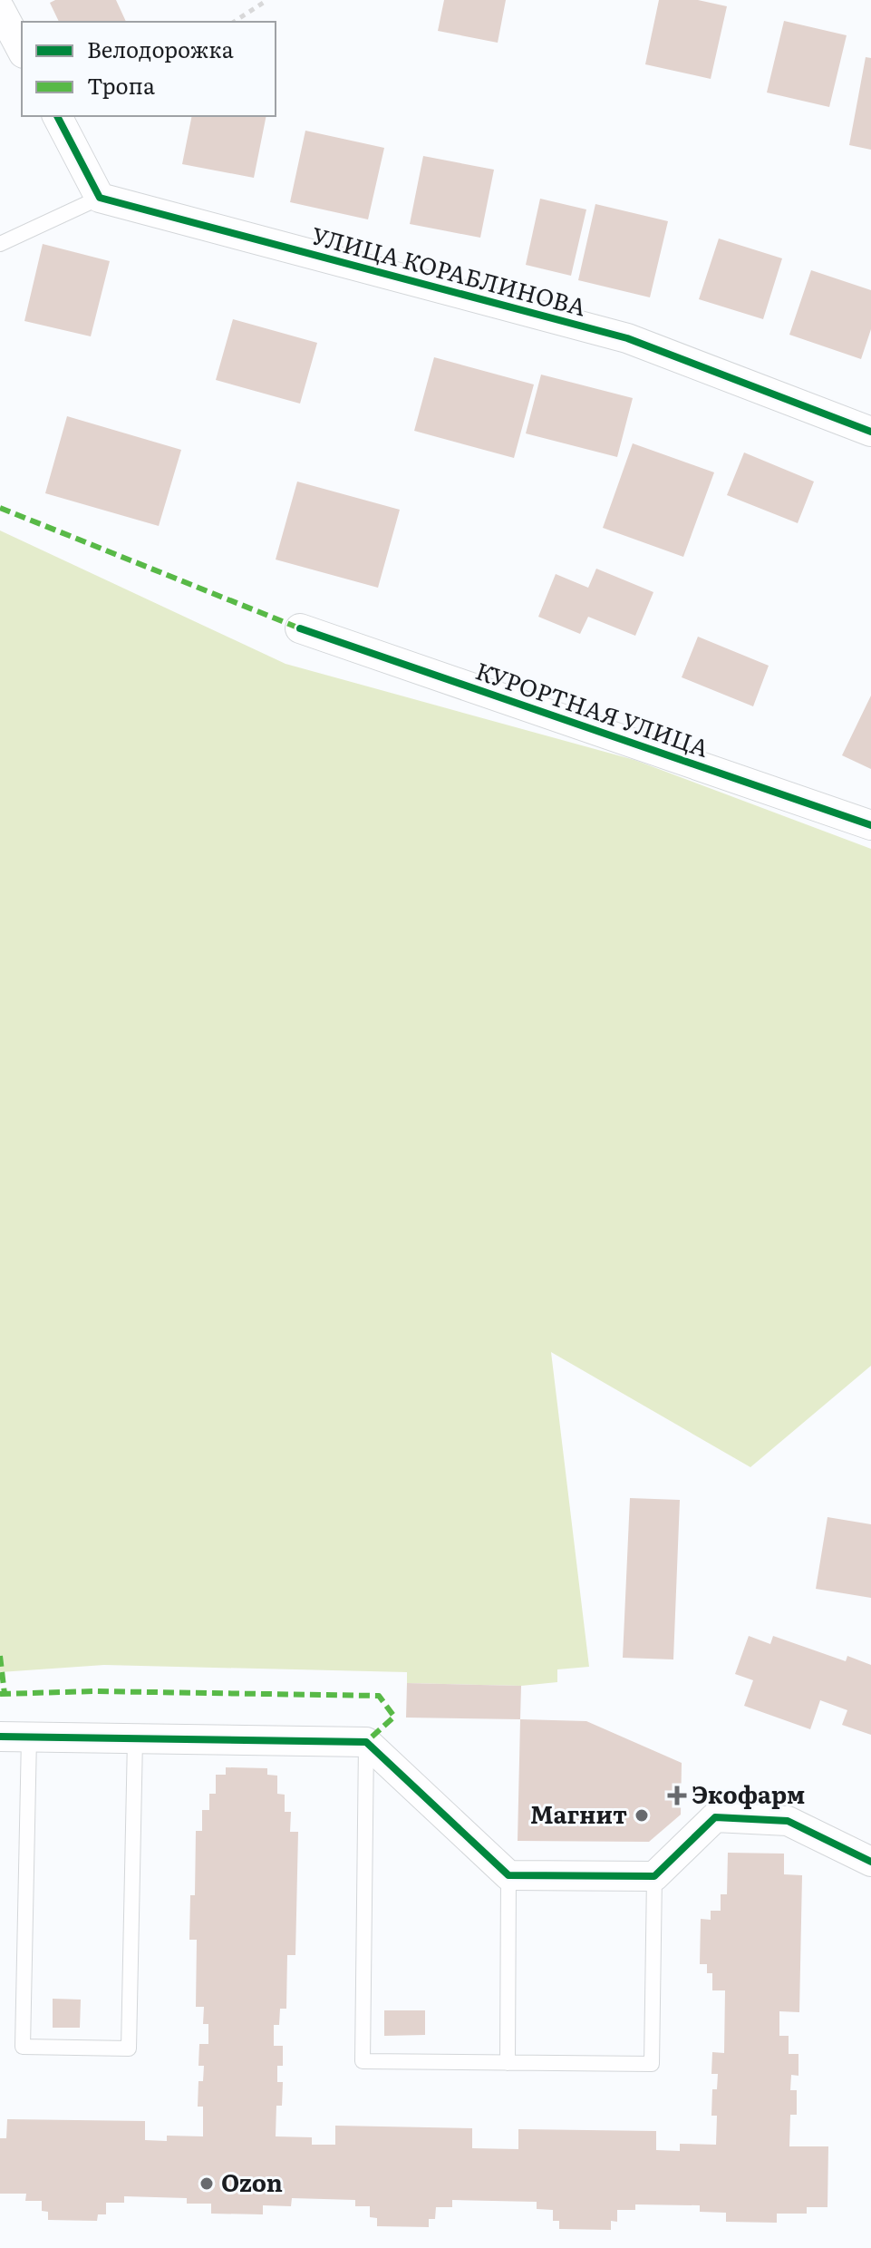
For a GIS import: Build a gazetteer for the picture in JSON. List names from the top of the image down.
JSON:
{
  "streets": {
    "street": ["УЛИЦА КОРАБЛИНОВА", "КУРОРТНАЯ УЛИЦА"]
  },
  "places": {
    "health": ["Экофарм"],
    "other": ["Магнит", "Ozon"]
  },
  "legend": ["Велодорожка", "Тропа"]
}
